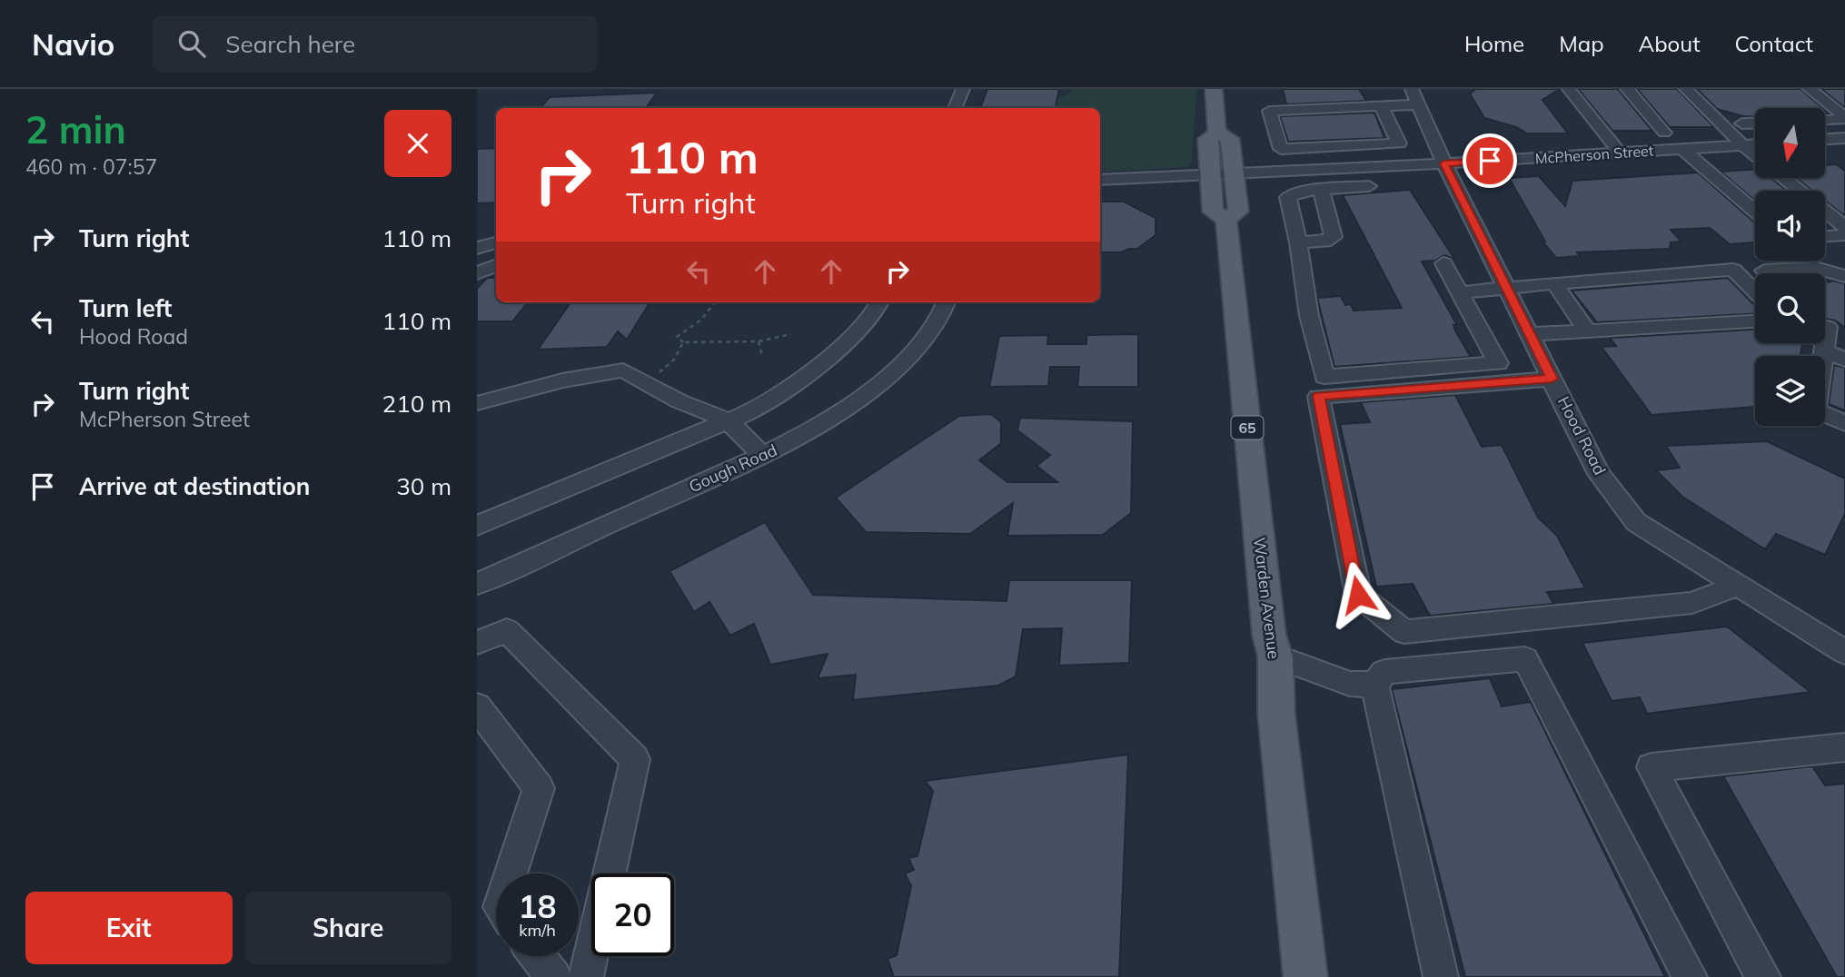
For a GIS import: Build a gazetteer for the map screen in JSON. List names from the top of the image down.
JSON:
{
  "streets": {
    "main road": ["65", "Warden Avenue"],
    "street": ["McPherson Street", "Hood Road", "Gough Road"]
  },
  "crossings": [
    ["McPherson Street", "Hood Road"],
    ["McPherson Street", "Warden Avenue"]
  ],
  "north": "bottom",
  "page": {
    "header": "Navio",
    "search": "Search here",
    "nav": [
      "Home",
      "Map",
      "About",
      "Contact"
    ],
    "heading": ["2 min", "460 m · 07:57"],
    "turn": ["110 m", "Turn right"],
    "list": [
      {
        "name": "Turn right",
        "value": "110 m"
      },
      {
        "name": "Turn left",
        "note": "Hood Road",
        "value": "110 m"
      },
      {
        "name": "Turn right",
        "note": "McPherson Street",
        "value": "210 m"
      },
      {
        "name": "Arrive at destination",
        "value": "30 m"
      }
    ],
    "speed": "18 km/h",
    "limit": "20",
    "buttons": ["Exit", "Share"]
  }
}
